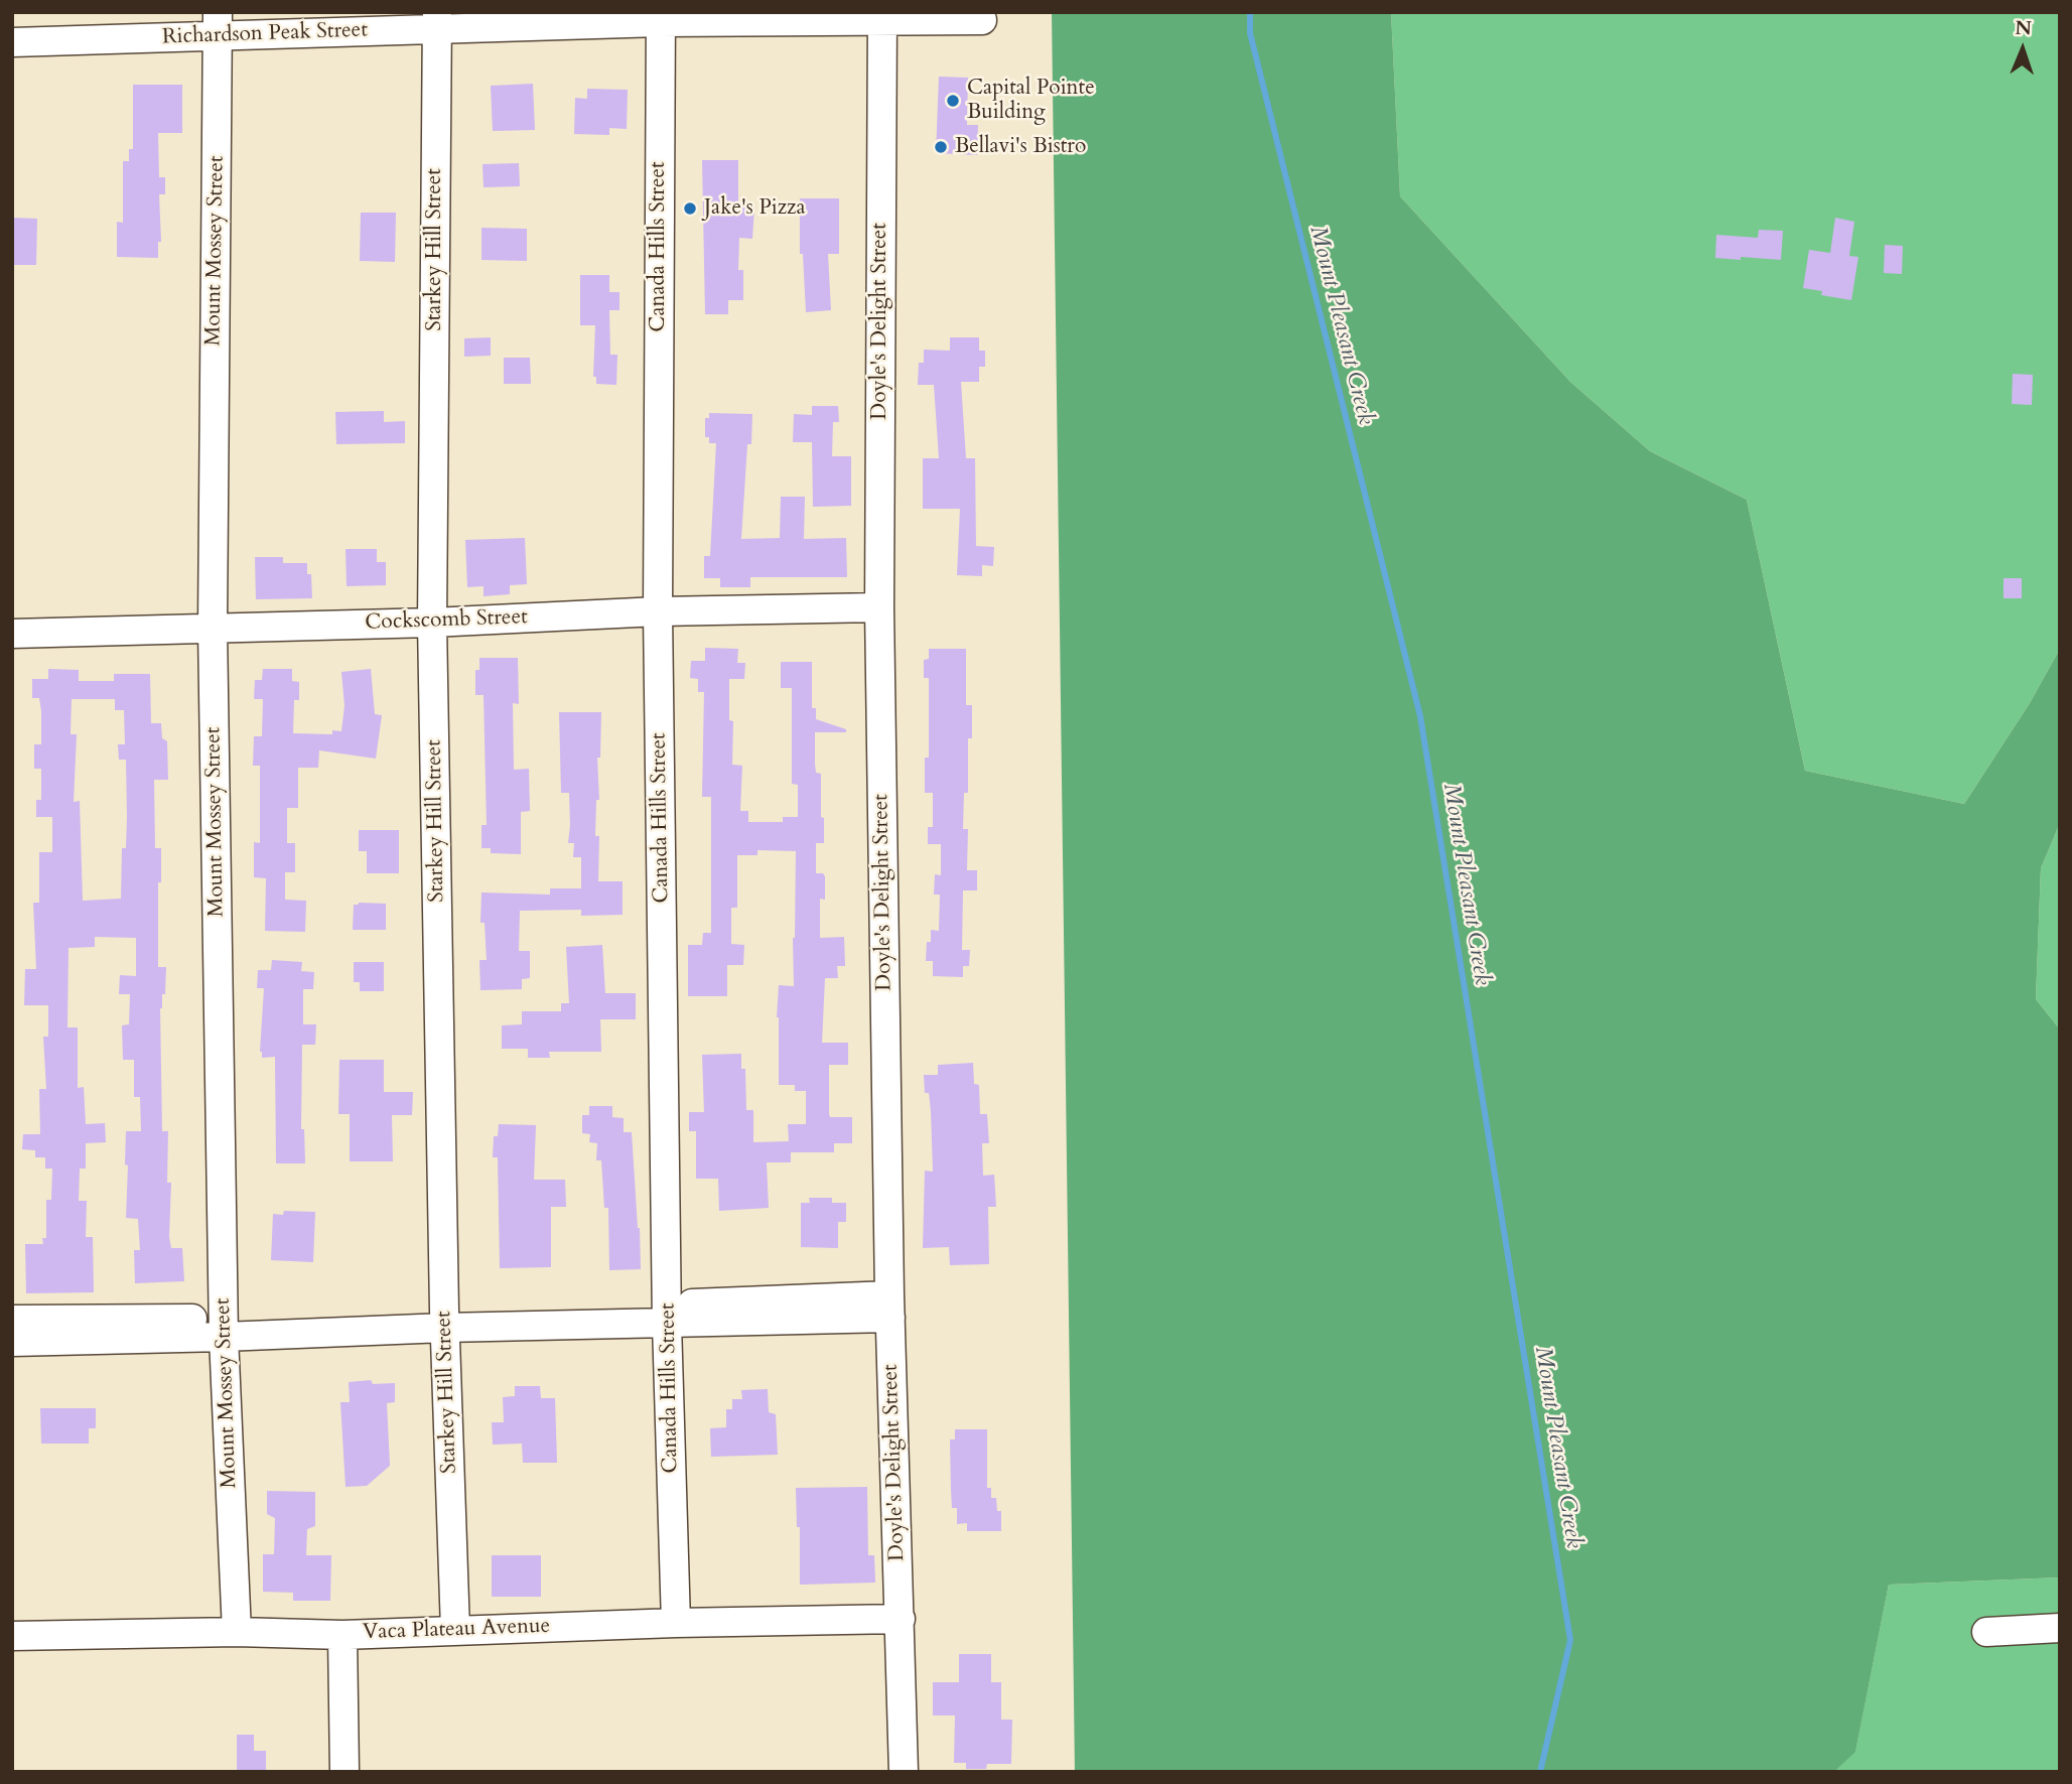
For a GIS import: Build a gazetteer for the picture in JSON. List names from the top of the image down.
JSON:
{
  "streets": {
    "street": [
      "Richardson Peak Street",
      "Canada Hills Street",
      "Starkey Hill Street",
      "Mount Mossey Street",
      "Doyle's Delight Street",
      "Cockscomb Street",
      "Vaca Plateau Avenue"
    ]
  },
  "crossings": [
    ["Richardson Peak Street", "Canada Hills Street"],
    ["Richardson Peak Street", "Starkey Hill Street"],
    ["Richardson Peak Street", "Mount Mossey Street"],
    ["Richardson Peak Street", "Doyle's Delight Street"],
    ["Canada Hills Street", "Cockscomb Street"],
    ["Canada Hills Street", "Vaca Plateau Avenue"],
    ["Starkey Hill Street", "Cockscomb Street"],
    ["Starkey Hill Street", "Vaca Plateau Avenue"],
    ["Mount Mossey Street", "Cockscomb Street"],
    ["Mount Mossey Street", "Vaca Plateau Avenue"],
    ["Doyle's Delight Street", "Cockscomb Street"],
    ["Doyle's Delight Street", "Vaca Plateau Avenue"]
  ],
  "water": ["Mount Pleasant Creek"],
  "places": ["Capital Pointe Building", "Bellavi's Bistro", "Jake's Pizza"],
  "north": "top"
}
